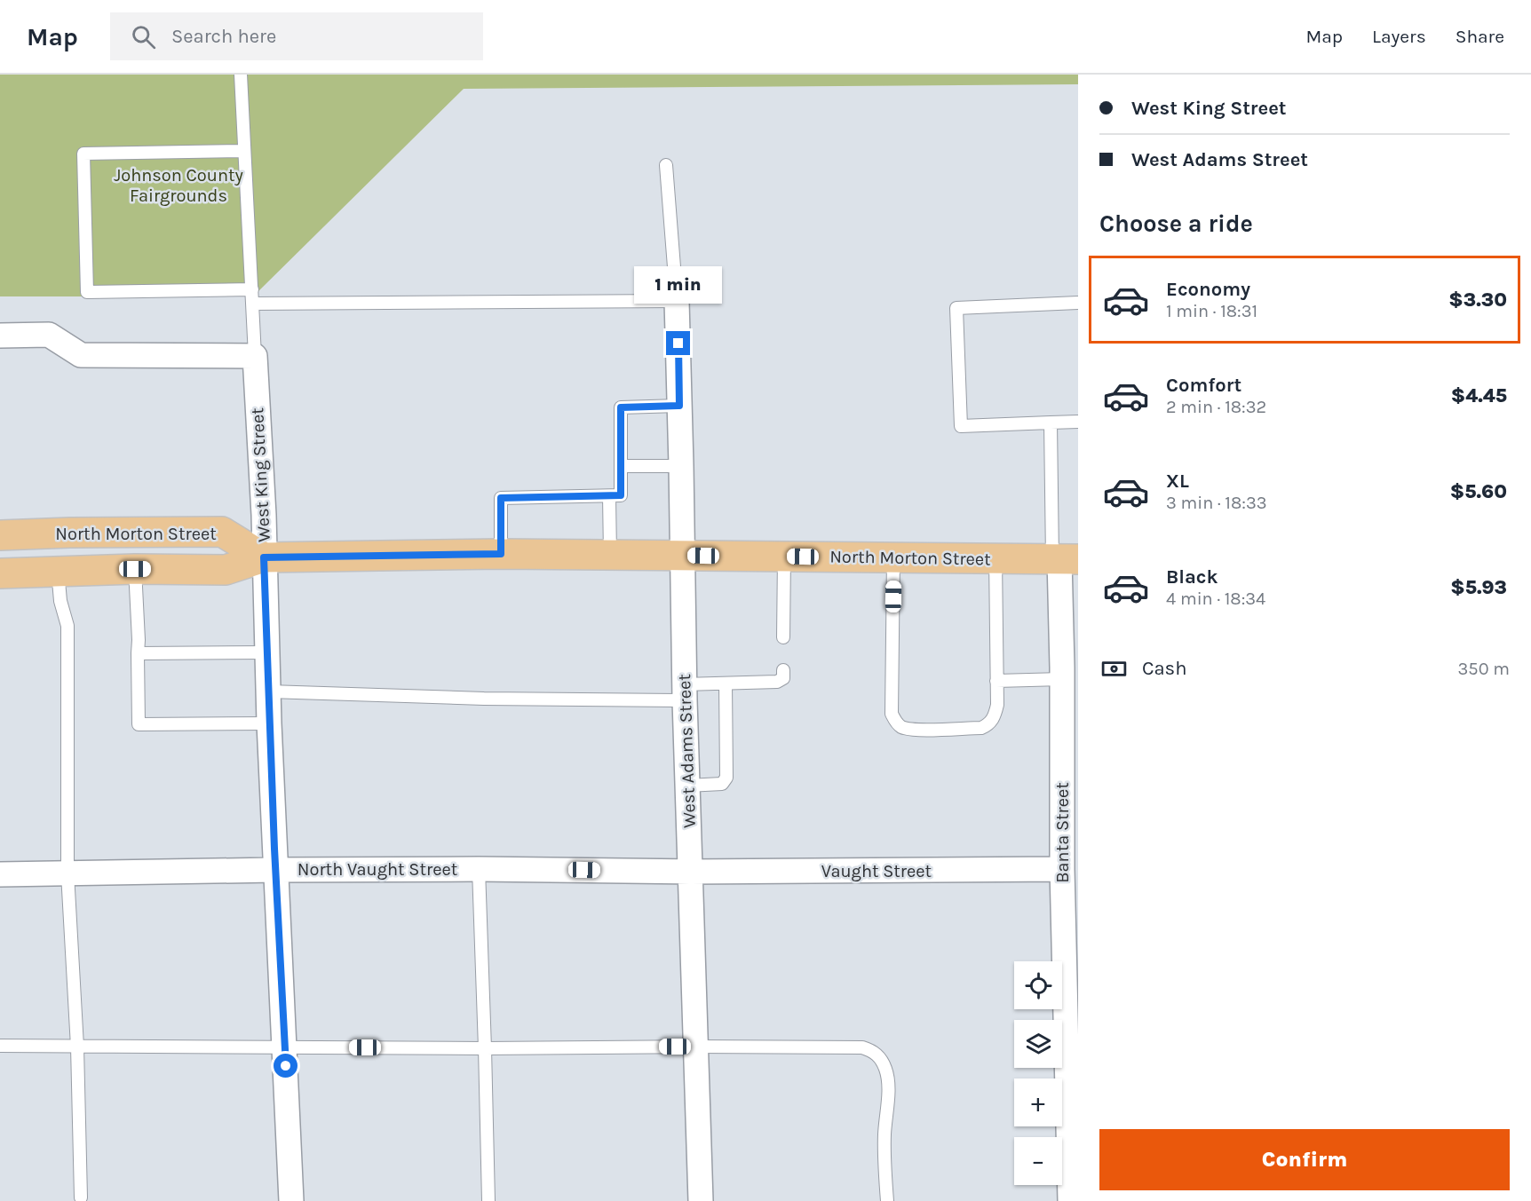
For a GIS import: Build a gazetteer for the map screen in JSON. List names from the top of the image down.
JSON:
{
  "streets": {
    "main road": ["North Morton Street"],
    "street": [
      "West King Street",
      "West Adams Street",
      "Banta Street",
      "North Vaught Street",
      "Vaught Street"
    ]
  },
  "crossings": [
    ["West King Street", "North Morton Street"],
    ["West King Street", "North Vaught Street"],
    ["North Morton Street", "West Adams Street"],
    ["North Morton Street", "Banta Street"],
    ["West Adams Street", "North Vaught Street"],
    ["West Adams Street", "Vaught Street"],
    ["Banta Street", "Vaught Street"],
    ["North Vaught Street", "Vaught Street"]
  ],
  "parks": ["Johnson County Fairgrounds"],
  "page": {
    "header": "Map",
    "search": "Search here",
    "nav": ["Map", "Layers", "Share"],
    "banner": ["West King Street", "West Adams Street"],
    "heading": "Choose a ride",
    "list": [
      {
        "name": "Economy",
        "note": "1 min · 18:31",
        "value": "$3.30"
      },
      {
        "name": "Comfort",
        "note": "2 min · 18:32",
        "value": "$4.45"
      },
      {
        "name": "XL",
        "note": "3 min · 18:33",
        "value": "$5.60"
      },
      {
        "name": "Black",
        "note": "4 min · 18:34",
        "value": "$5.93"
      }
    ],
    "bubble": "1 min",
    "pay": ["Cash", "350 m"],
    "map_buttons": ["+", "−"],
    "buttons": "Confirm"
  }
}
